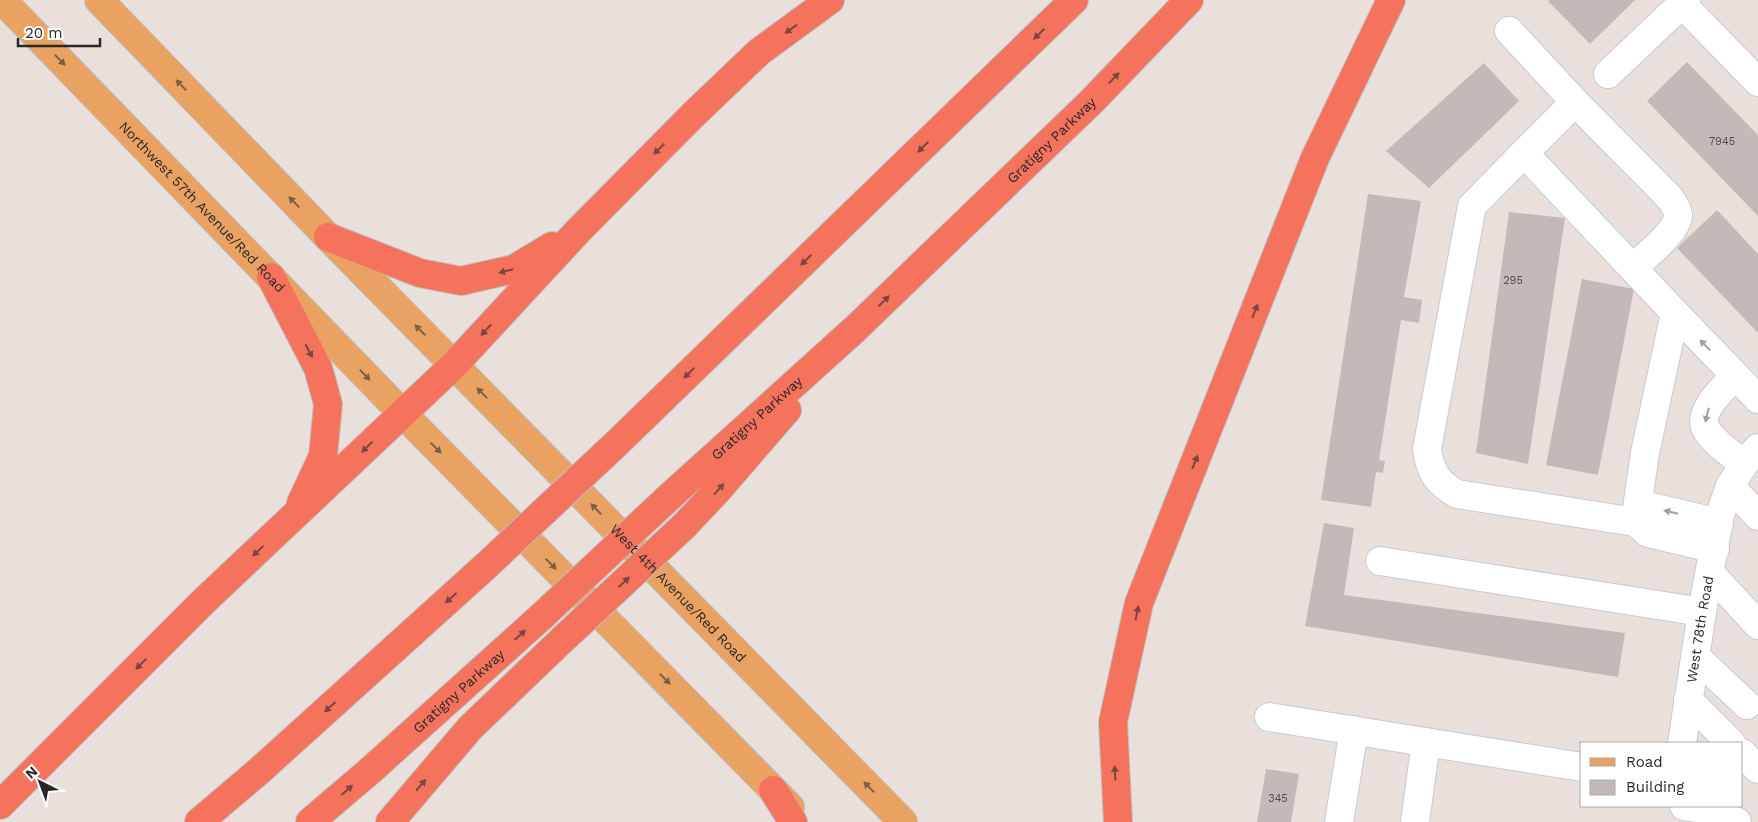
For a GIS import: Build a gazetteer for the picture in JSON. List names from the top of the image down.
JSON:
{
  "streets": {
    "highway": ["Gratigny Parkway"],
    "main road": ["Northwest 57th Avenue/Red Road", "West 4th Avenue/Red Road"],
    "street": ["West 78th Road"]
  },
  "house_numbers": ["7945", "295", "345"],
  "legend": ["Road", "Building"],
  "scale_bar": "20 m",
  "north": "top left"
}
